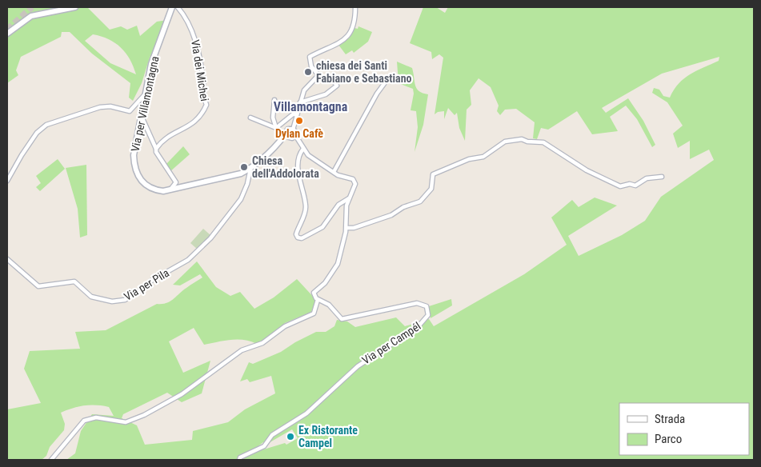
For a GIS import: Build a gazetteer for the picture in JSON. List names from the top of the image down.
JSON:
{
  "streets": {
    "street": [
      "Via dei Michei",
      "Via per Villamontagna",
      "Via per Pila",
      "Via per Campél"
    ]
  },
  "crossings": [
    ["Via per Villamontagna", "Via per Pila"]
  ],
  "districts": ["Villamontagna"],
  "places": [
    "chiesa dei Santi Fabiano e Sebastiano",
    "Dylan Cafè",
    "Chiesa dell'Addolorata",
    "Ex Ristorante Campel"
  ],
  "legend": ["Strada", "Parco"]
}
